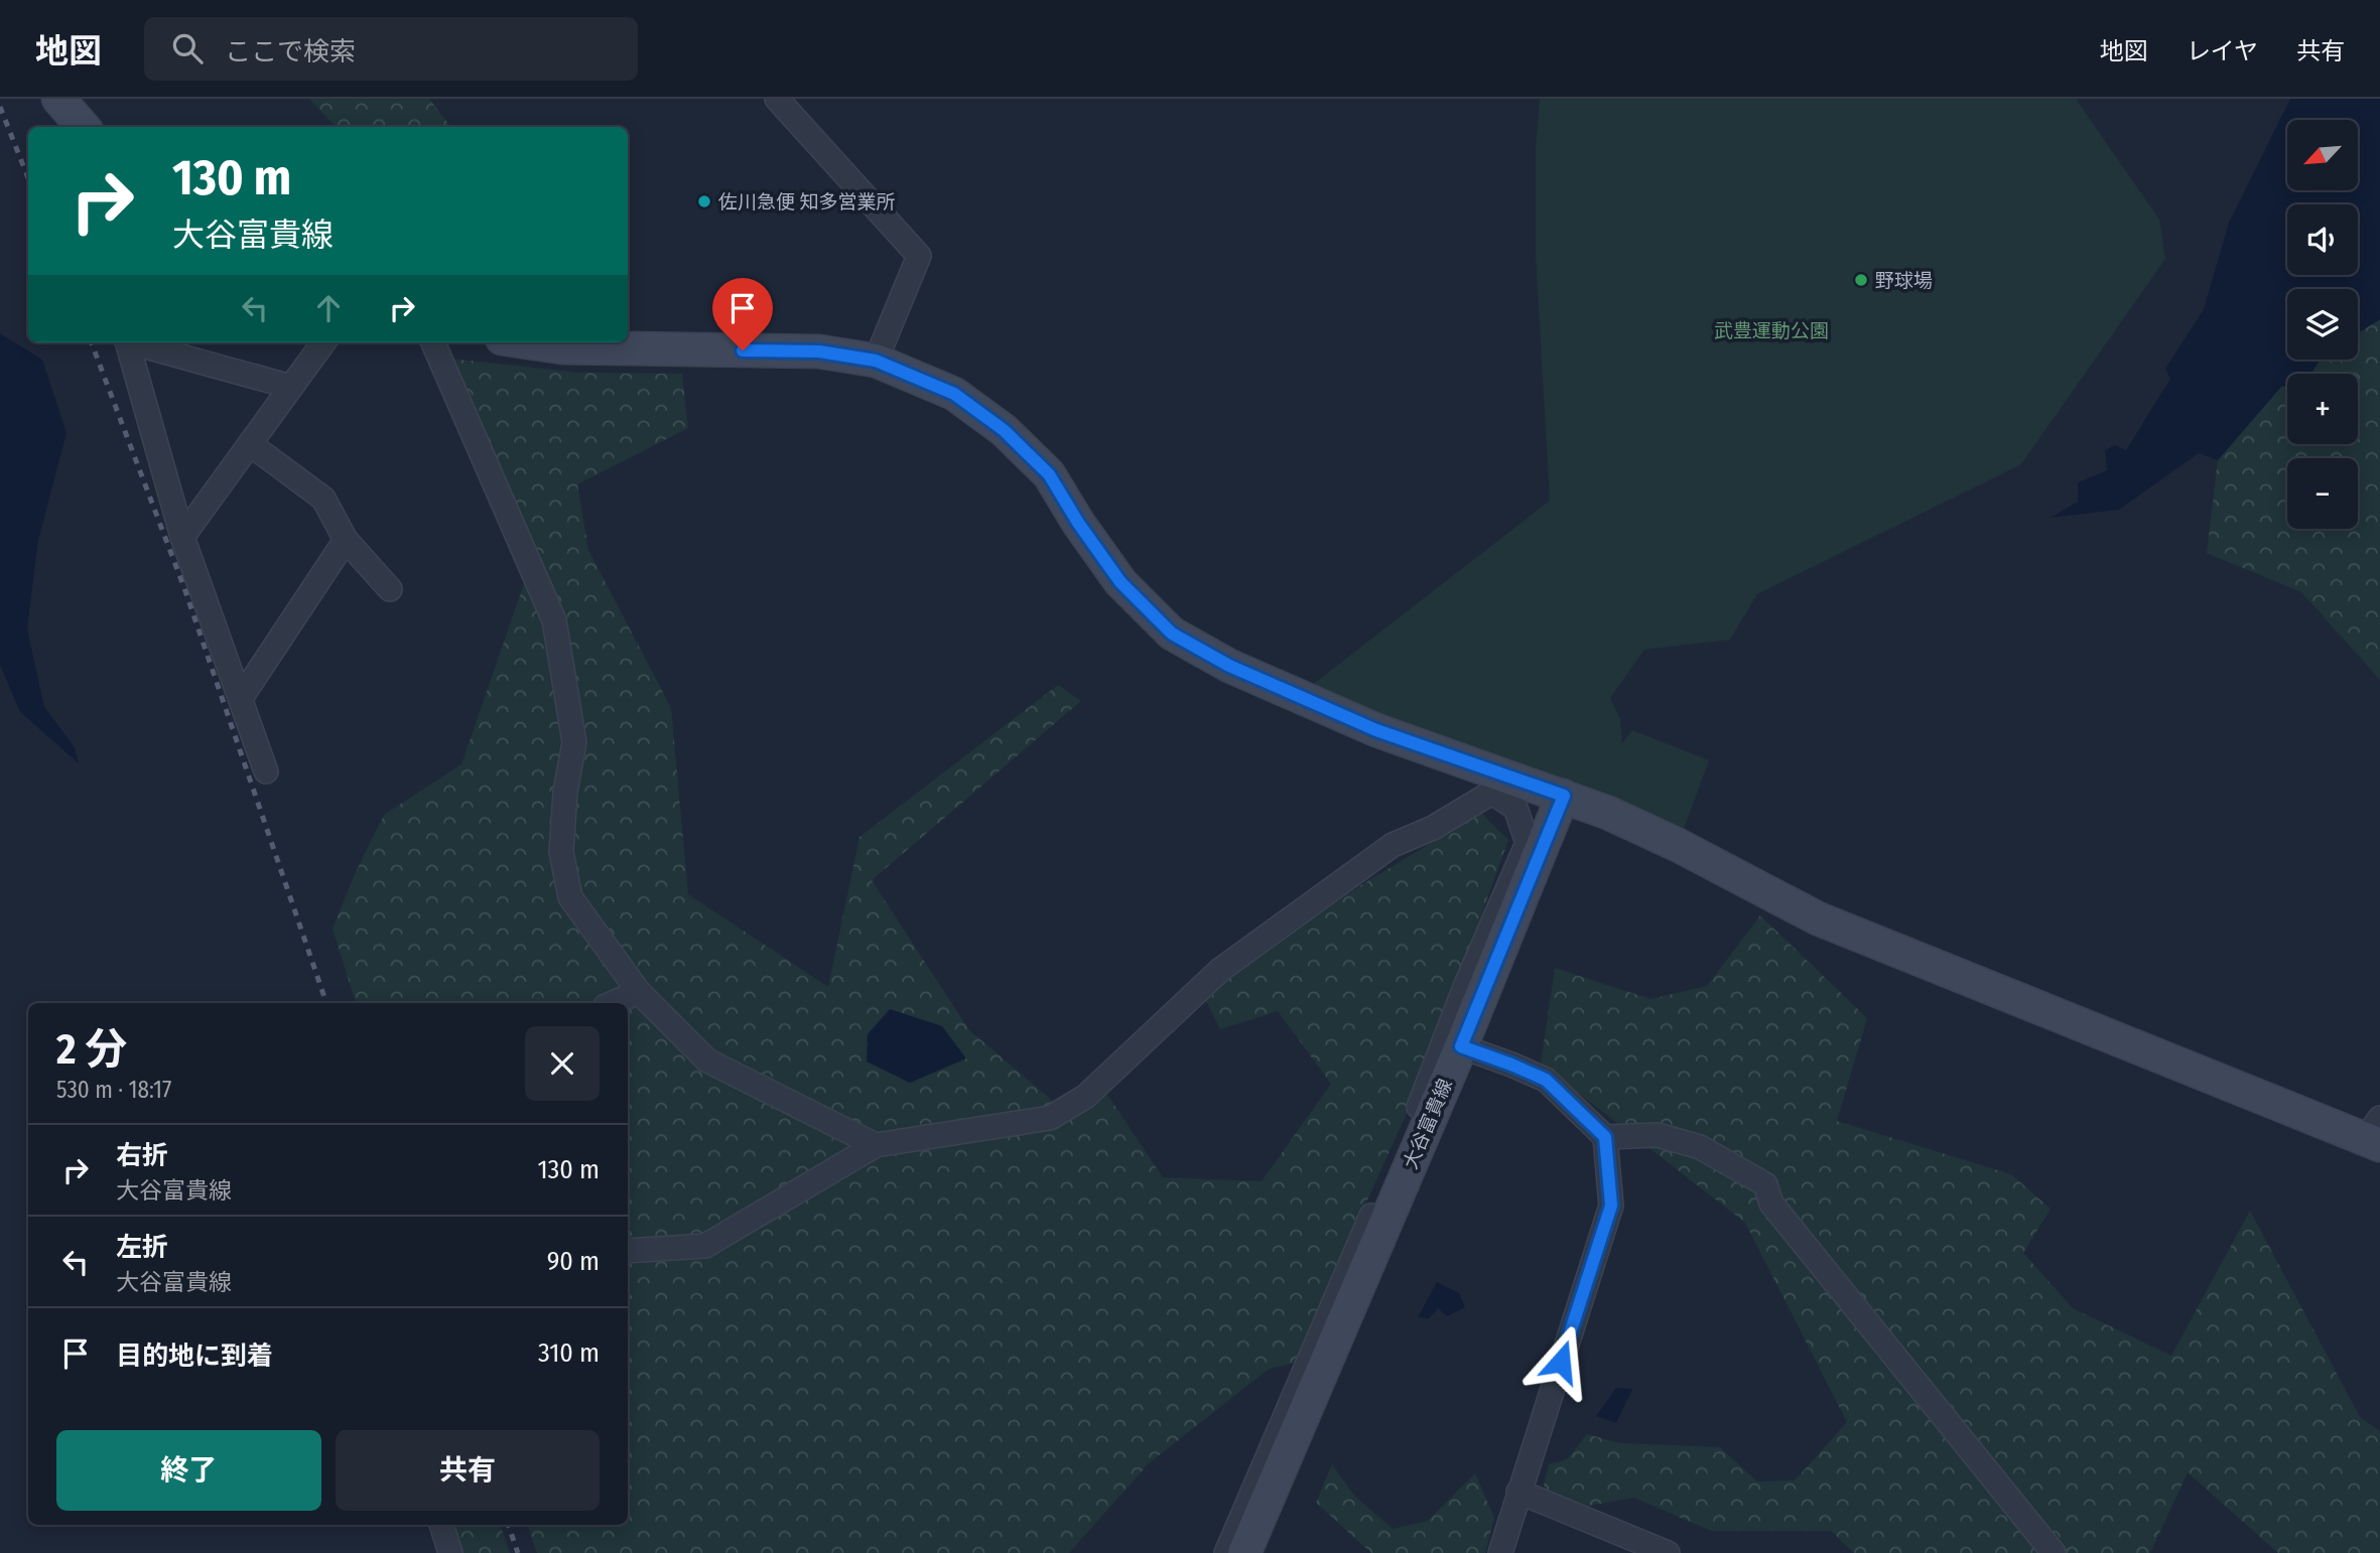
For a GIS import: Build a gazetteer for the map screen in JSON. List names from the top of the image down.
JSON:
{
  "streets": {
    "main road": ["大谷富貴線"]
  },
  "parks": ["武豊運動公園"],
  "places": ["佐川急便 知多営業所", "野球場"],
  "north": "bottom left",
  "page": {
    "header": "地図",
    "search": "ここで検索",
    "nav": ["地図", "レイヤ", "共有"],
    "map_buttons": ["+", "−"],
    "turn": ["130 m", "大谷富貴線"],
    "heading": ["2 分", "530 m · 18:17"],
    "list": [
      {
        "name": "右折",
        "note": "大谷富貴線",
        "value": "130 m"
      },
      {
        "name": "左折",
        "note": "大谷富貴線",
        "value": "90 m"
      },
      {
        "name": "目的地に到着",
        "value": "310 m"
      }
    ],
    "buttons": ["終了", "共有"]
  }
}
